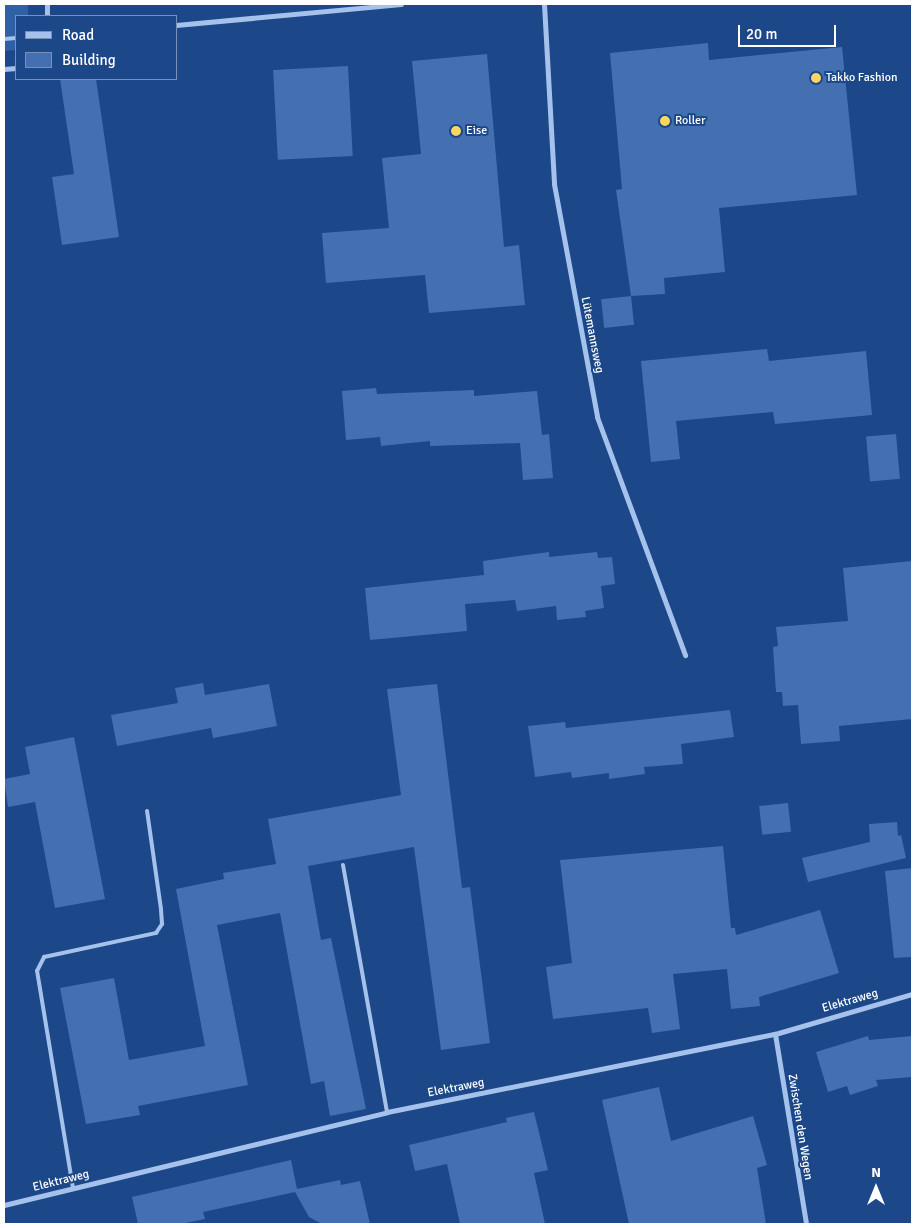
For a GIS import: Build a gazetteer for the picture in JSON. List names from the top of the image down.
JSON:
{
  "streets": {
    "street": ["Lütemannsweg", "Elektraweg", "Zwischen den Wegen"]
  },
  "crossings": [
    ["Elektraweg", "Zwischen den Wegen"]
  ],
  "places": ["Takko Fashion", "Roller", "Eise"],
  "legend": ["Road", "Building"],
  "scale_bar": "20 m",
  "north": "top"
}
